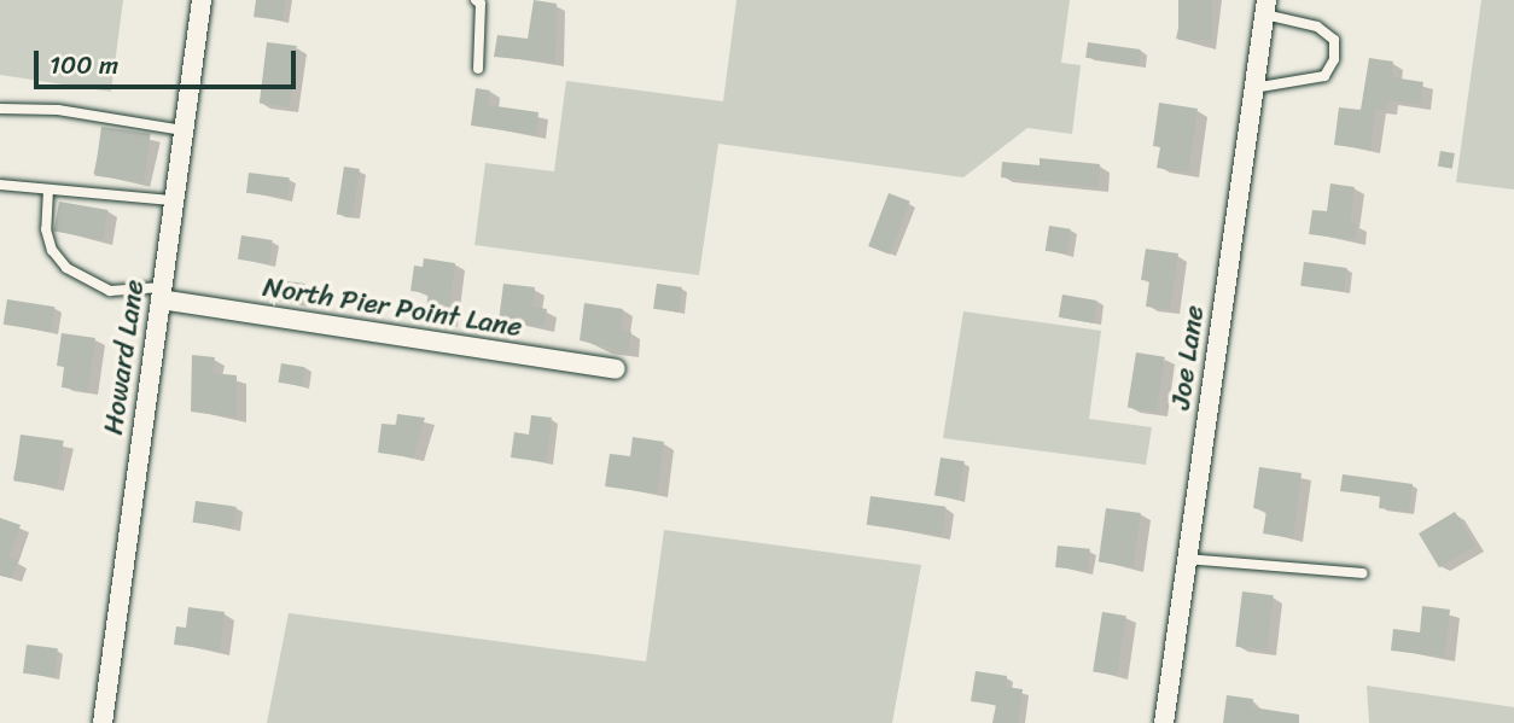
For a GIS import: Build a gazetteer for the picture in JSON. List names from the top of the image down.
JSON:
{
  "streets": {
    "street": ["North Pier Point Lane", "Howard Lane", "Joe Lane"]
  },
  "crossings": [
    ["North Pier Point Lane", "Howard Lane"]
  ],
  "scale_bar": "100 m"
}
